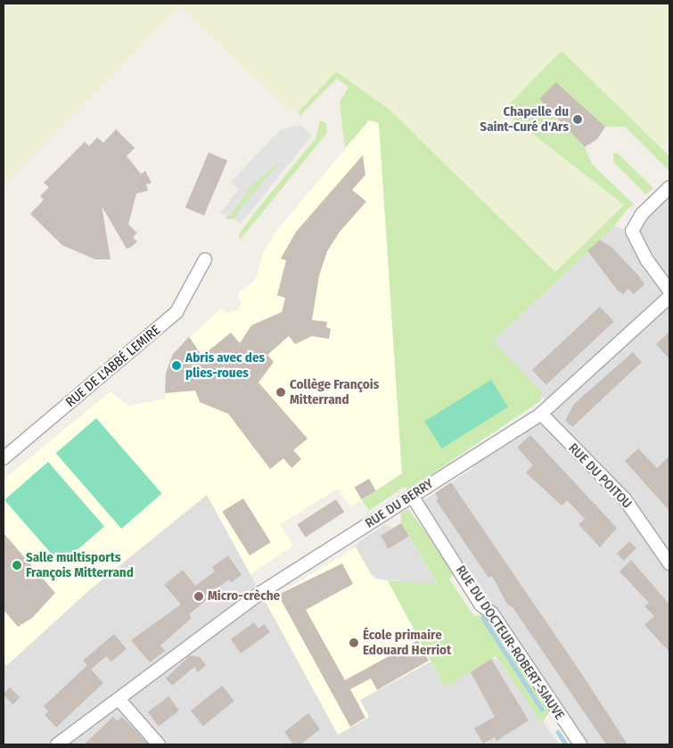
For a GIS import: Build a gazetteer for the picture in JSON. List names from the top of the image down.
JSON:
{
  "streets": {
    "street": [
      "RUE DE L'ABBÉ LEMIRE",
      "RUE DU POITOU",
      "RUE DU BERRY",
      "RUE DU DOCTEUR-ROBERT-SIAUVE"
    ]
  },
  "crossings": [
    ["RUE DU POITOU", "RUE DU BERRY"],
    ["RUE DU BERRY", "RUE DU DOCTEUR-ROBERT-SIAUVE"]
  ],
  "places": [
    "Chapelle du Saint-Curé d'Ars",
    "Abris avec des plies-roues",
    "Collège François Mitterrand",
    "Salle multisports François Mitterrand",
    "Micro-crèche",
    "École primaire Edouard Herriot"
  ]
}
